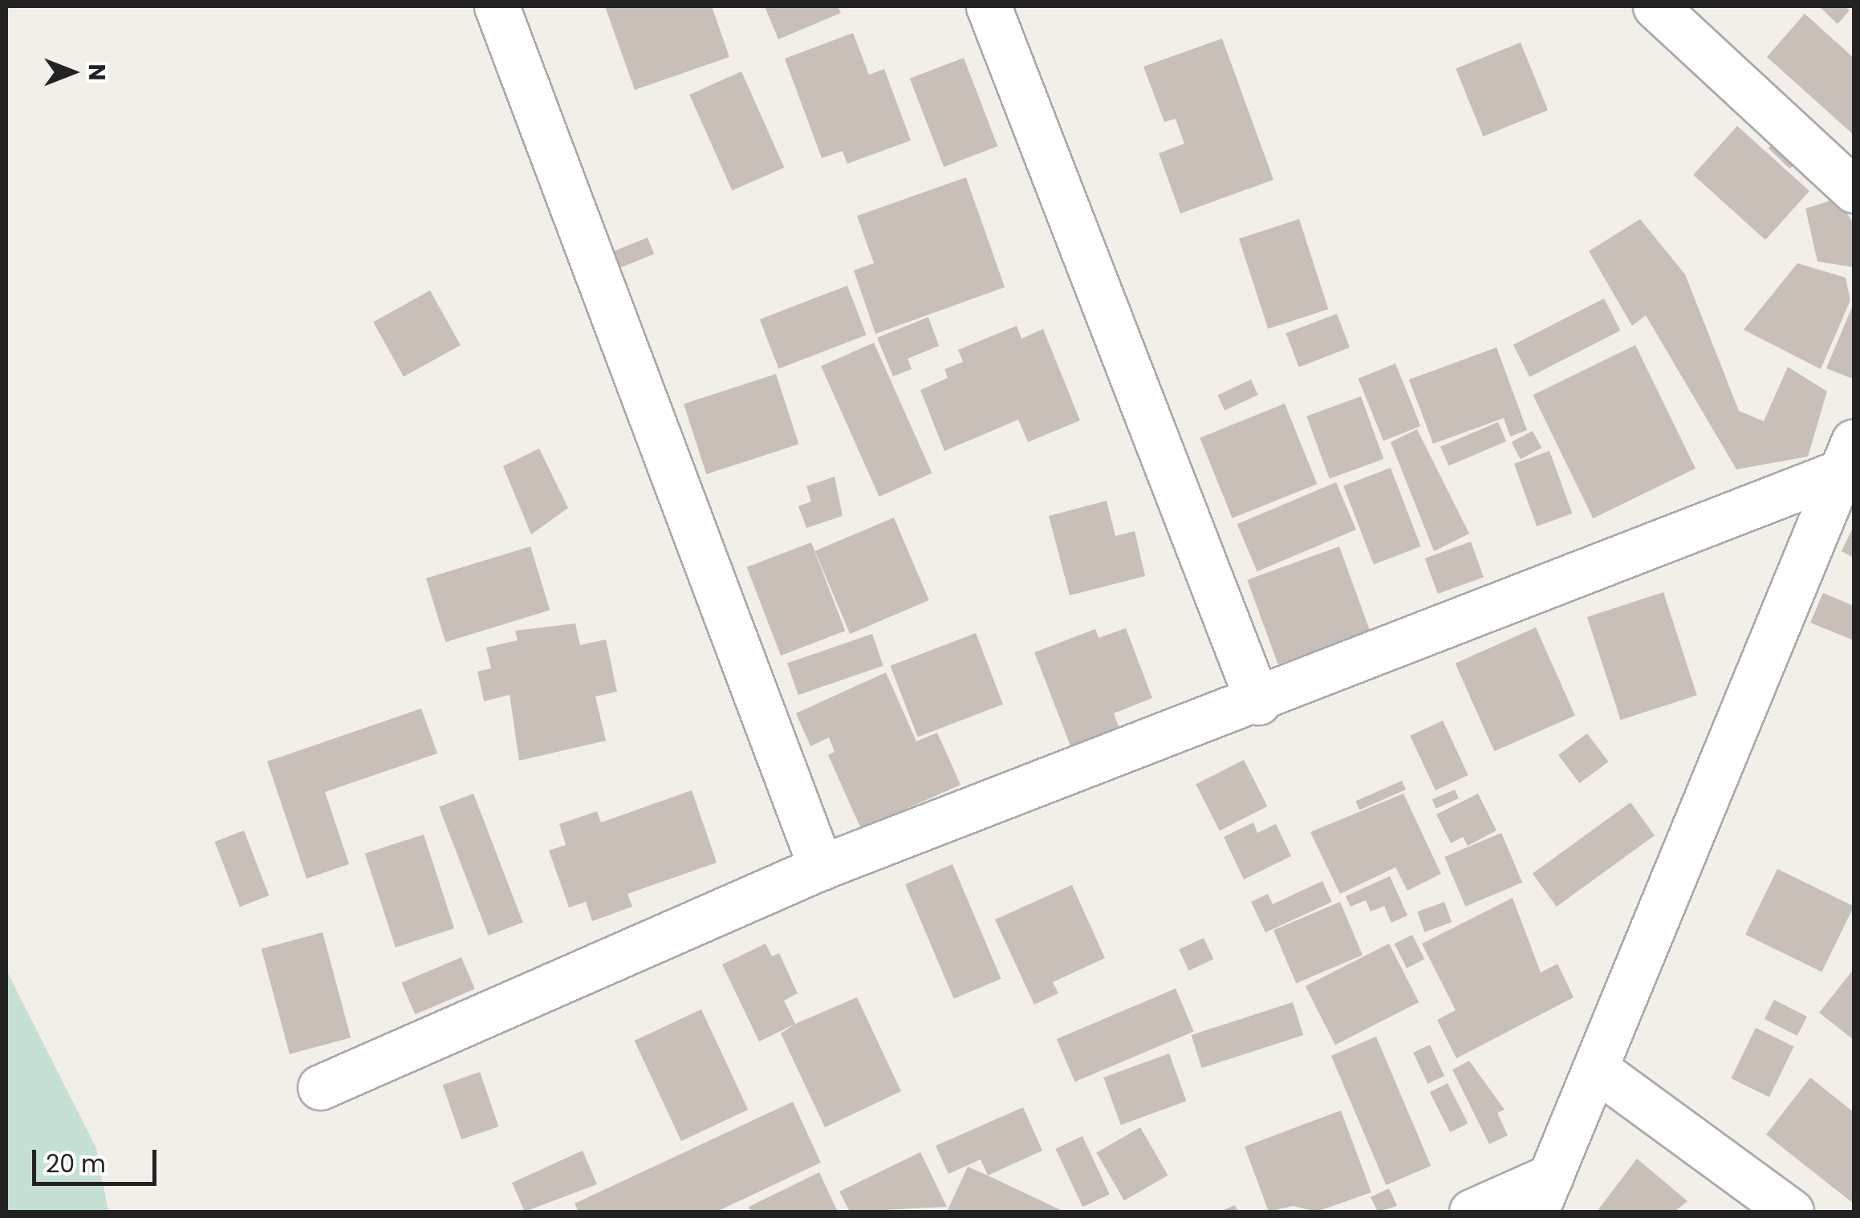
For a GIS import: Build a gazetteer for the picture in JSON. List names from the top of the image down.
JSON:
{
  "scale_bar": "20 m",
  "north": "right"
}
